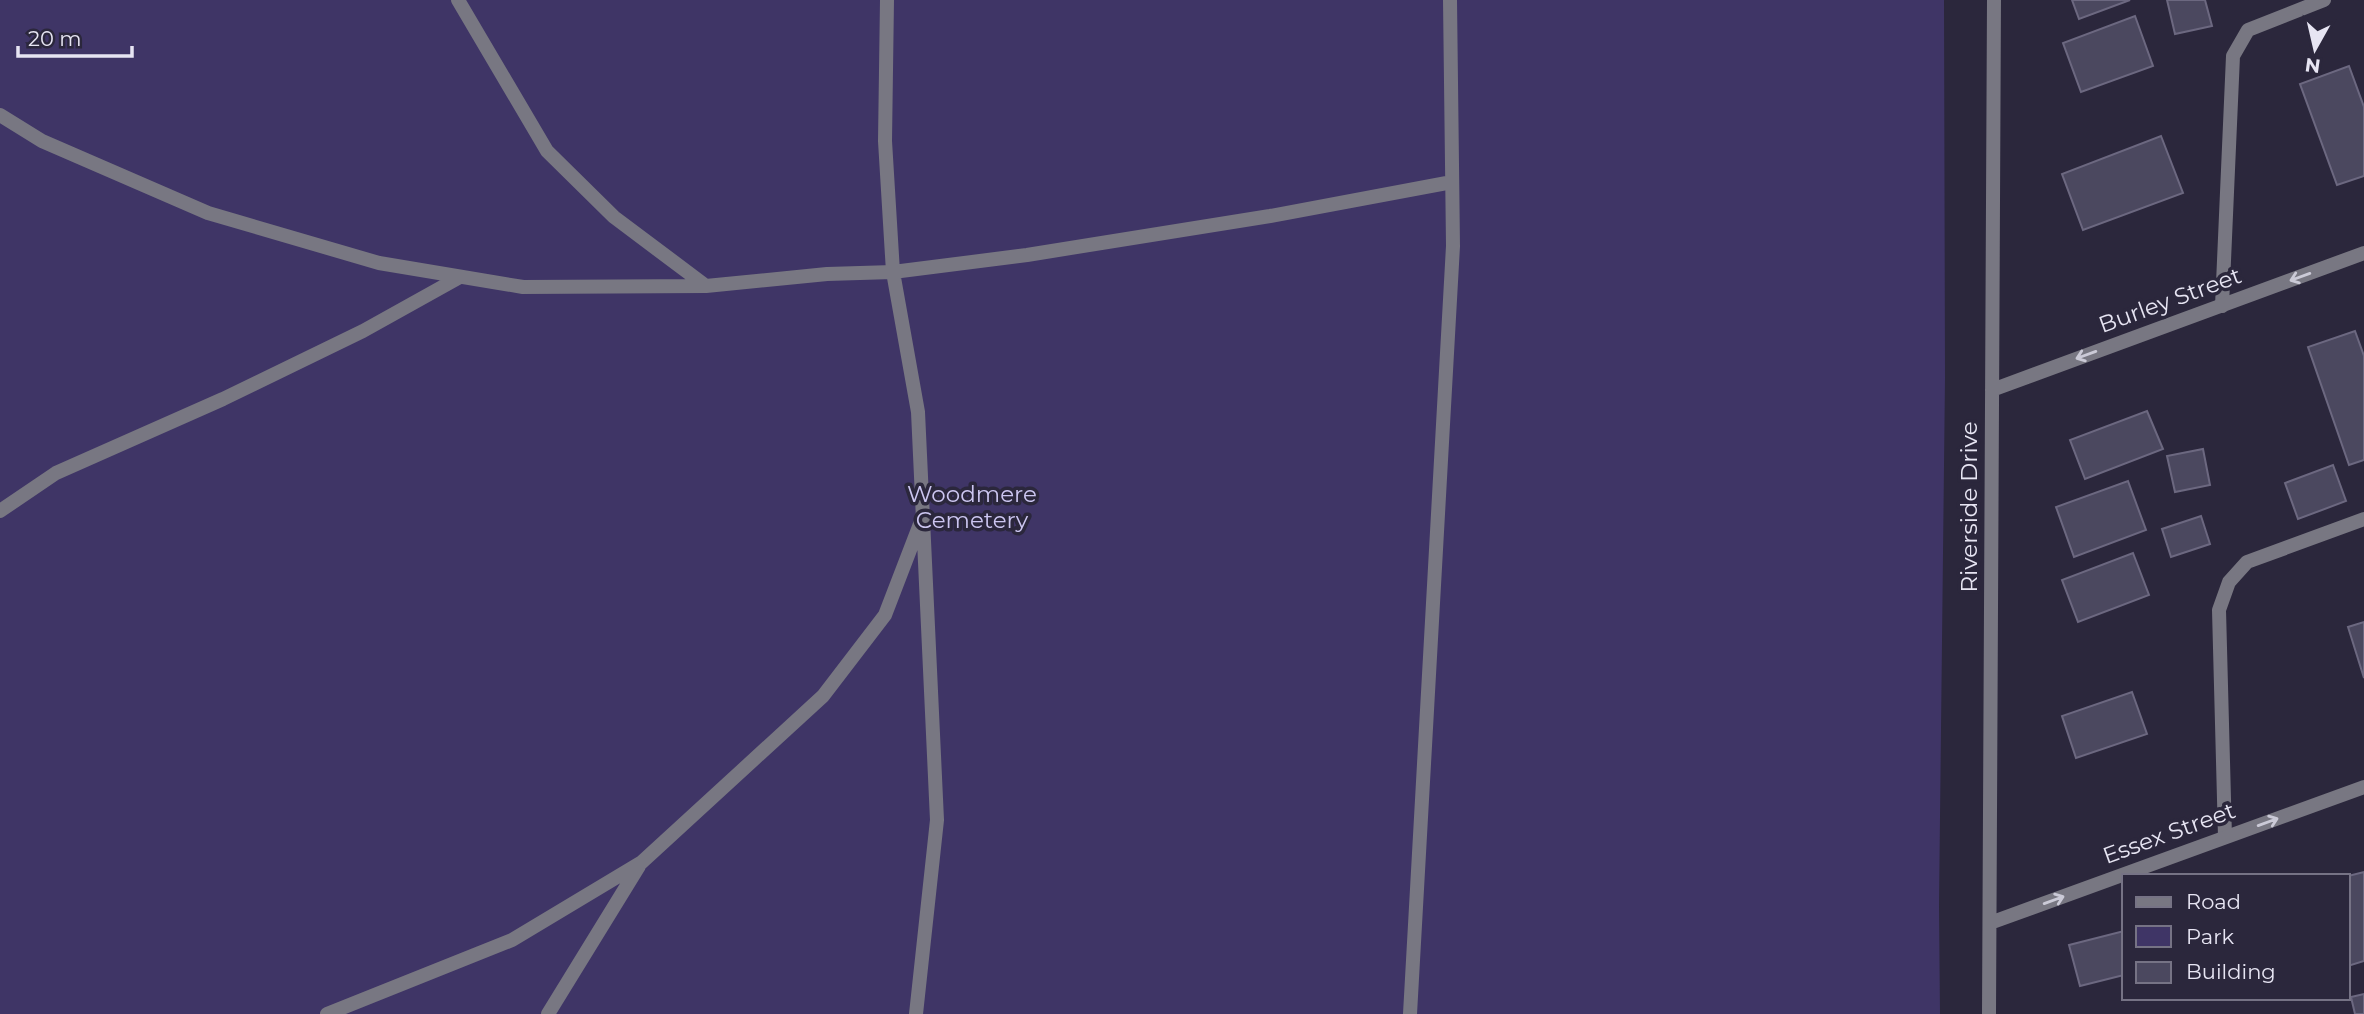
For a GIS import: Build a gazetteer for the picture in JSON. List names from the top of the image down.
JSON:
{
  "streets": {
    "street": ["Burley Street", "Riverside Drive", "Essex Street"]
  },
  "crossings": [
    ["Burley Street", "Riverside Drive"],
    ["Riverside Drive", "Essex Street"]
  ],
  "one_way": ["Burley Street", "Essex Street"],
  "parks": ["Woodmere Cemetery"],
  "legend": ["Road", "Park", "Building"],
  "scale_bar": "20 m",
  "north": "bottom"
}
